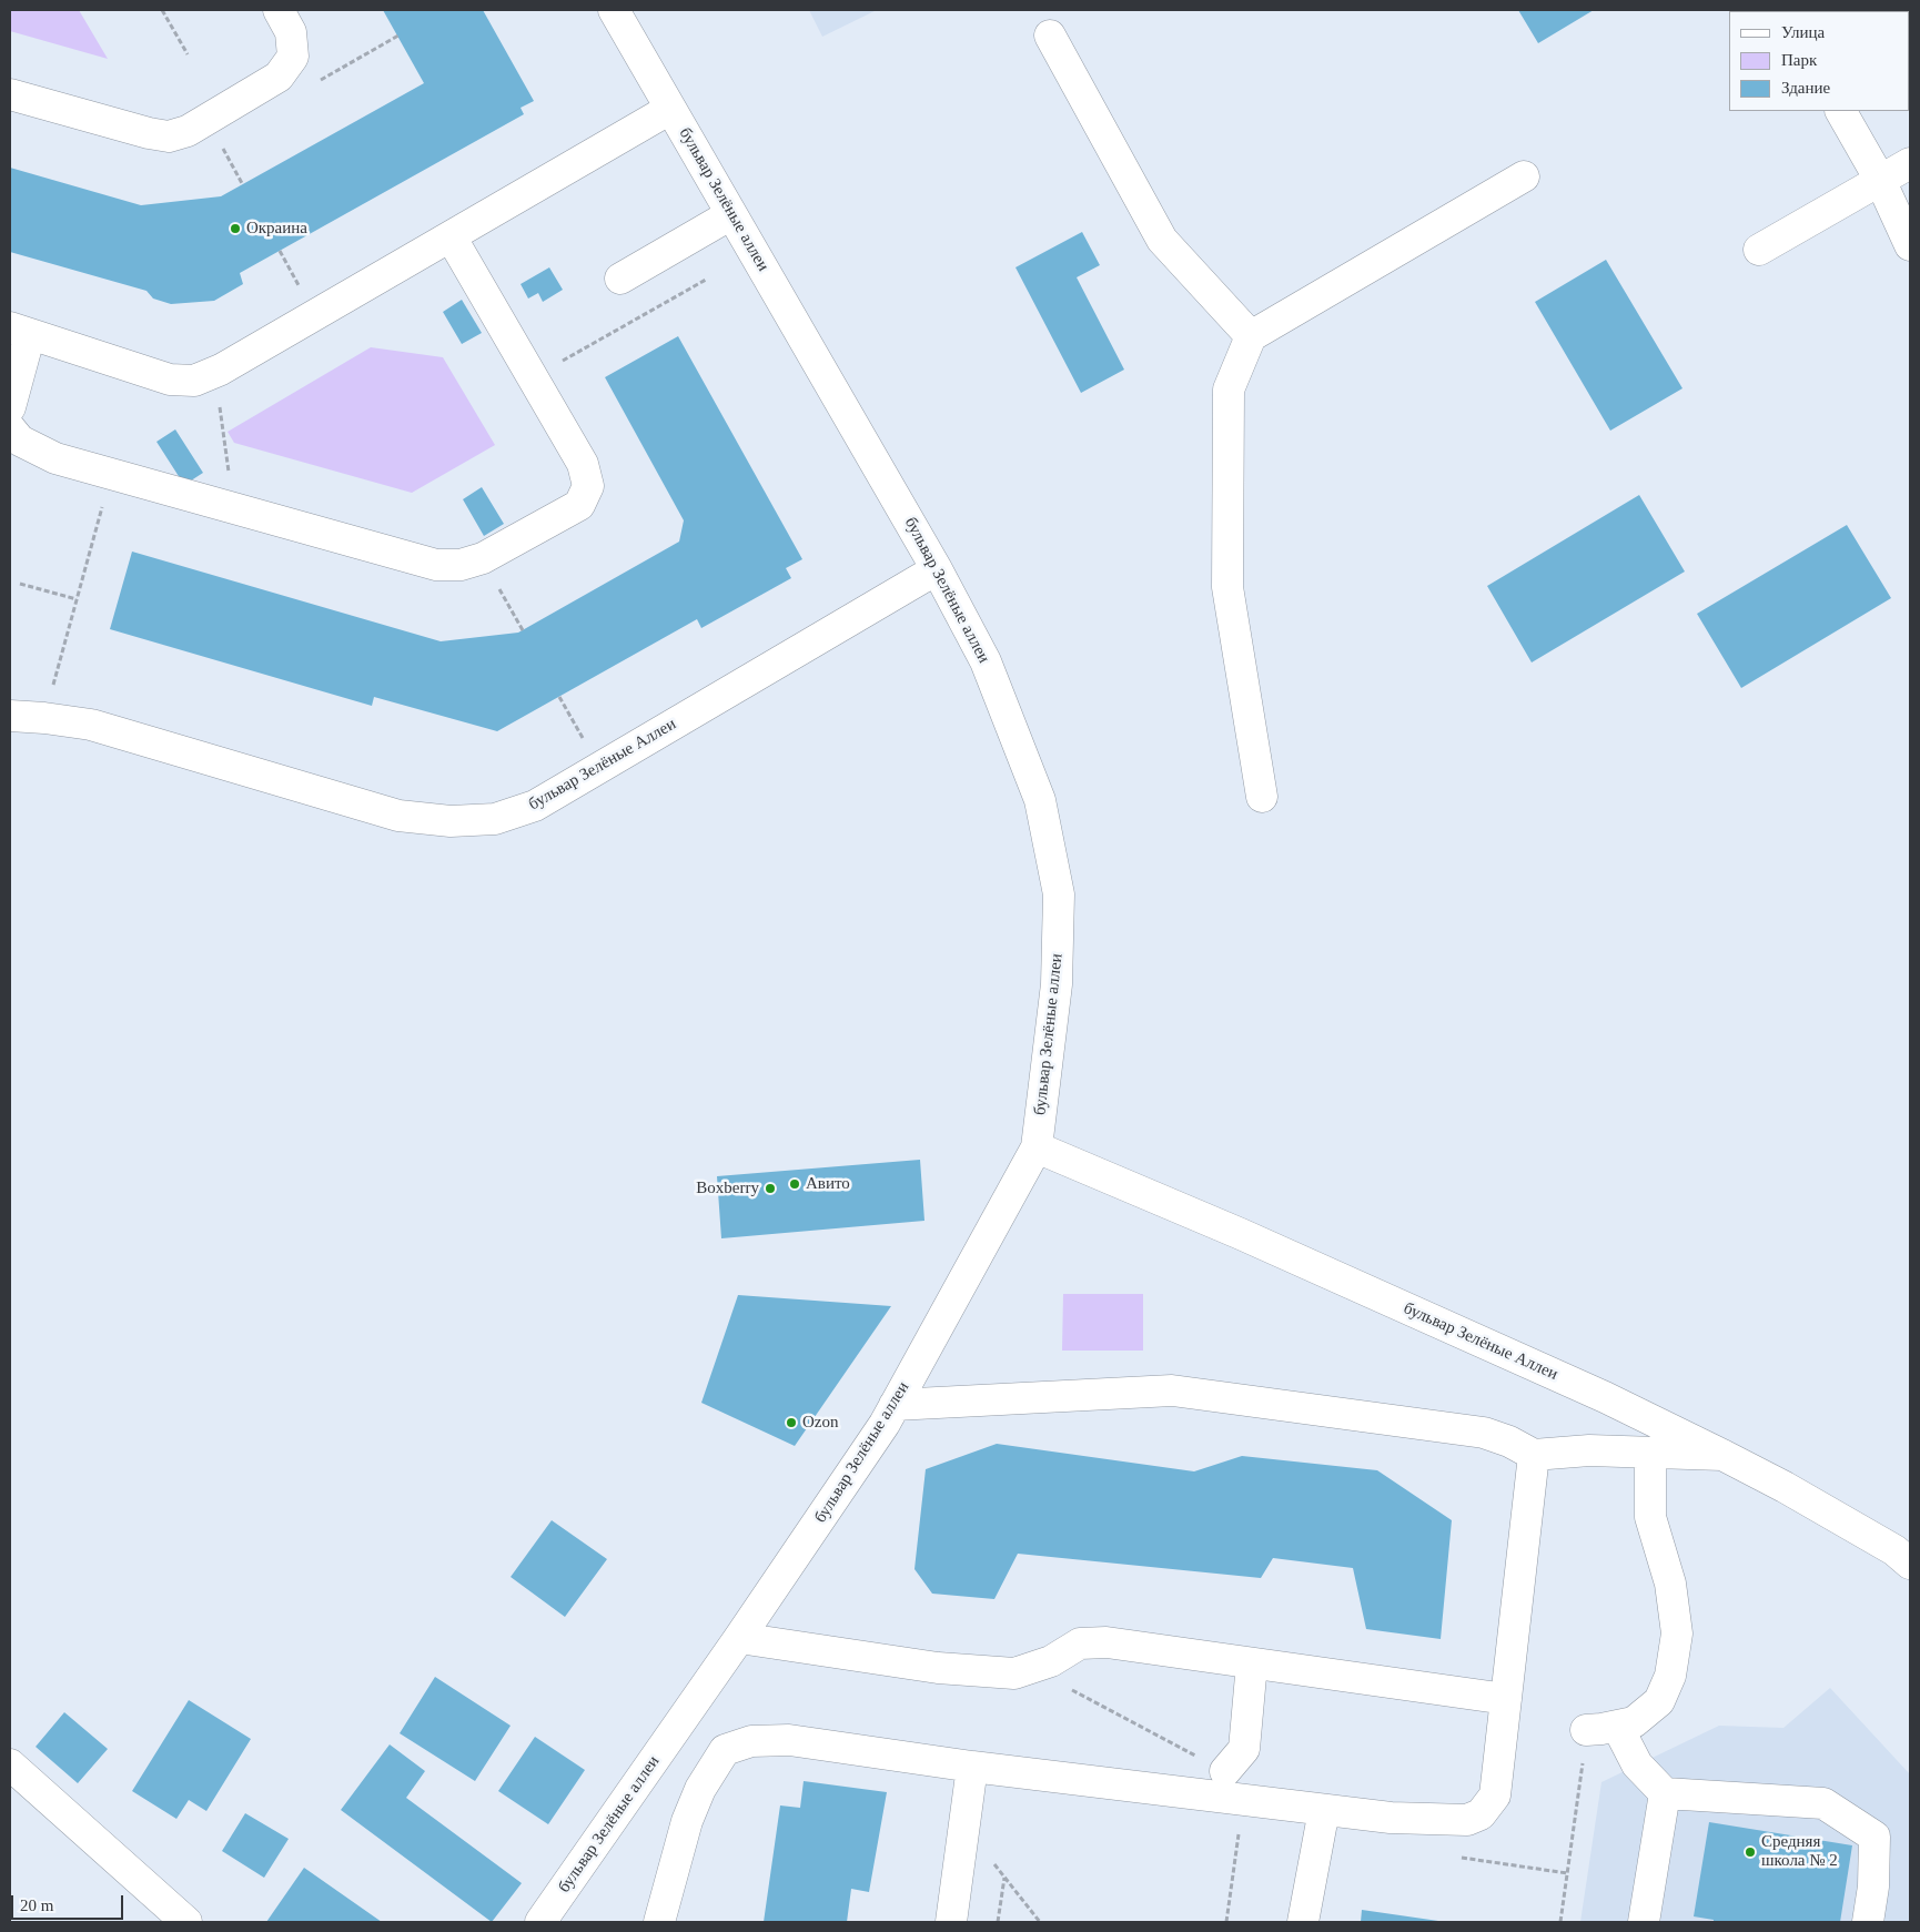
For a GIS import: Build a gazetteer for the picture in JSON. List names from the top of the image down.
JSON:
{
  "streets": {
    "street": ["бульвар Зелёные аллеи", "бульвар Зелёные Аллеи"]
  },
  "crossings": [
    ["бульвар Зелёные аллеи", "бульвар Зелёные Аллеи"]
  ],
  "places": [
    "Окраина",
    "Авито",
    "Boxberry",
    "Ozon",
    "Средняя школа № 2"
  ],
  "legend": ["Улица", "Парк", "Здание"],
  "scale_bar": "20 m"
}
